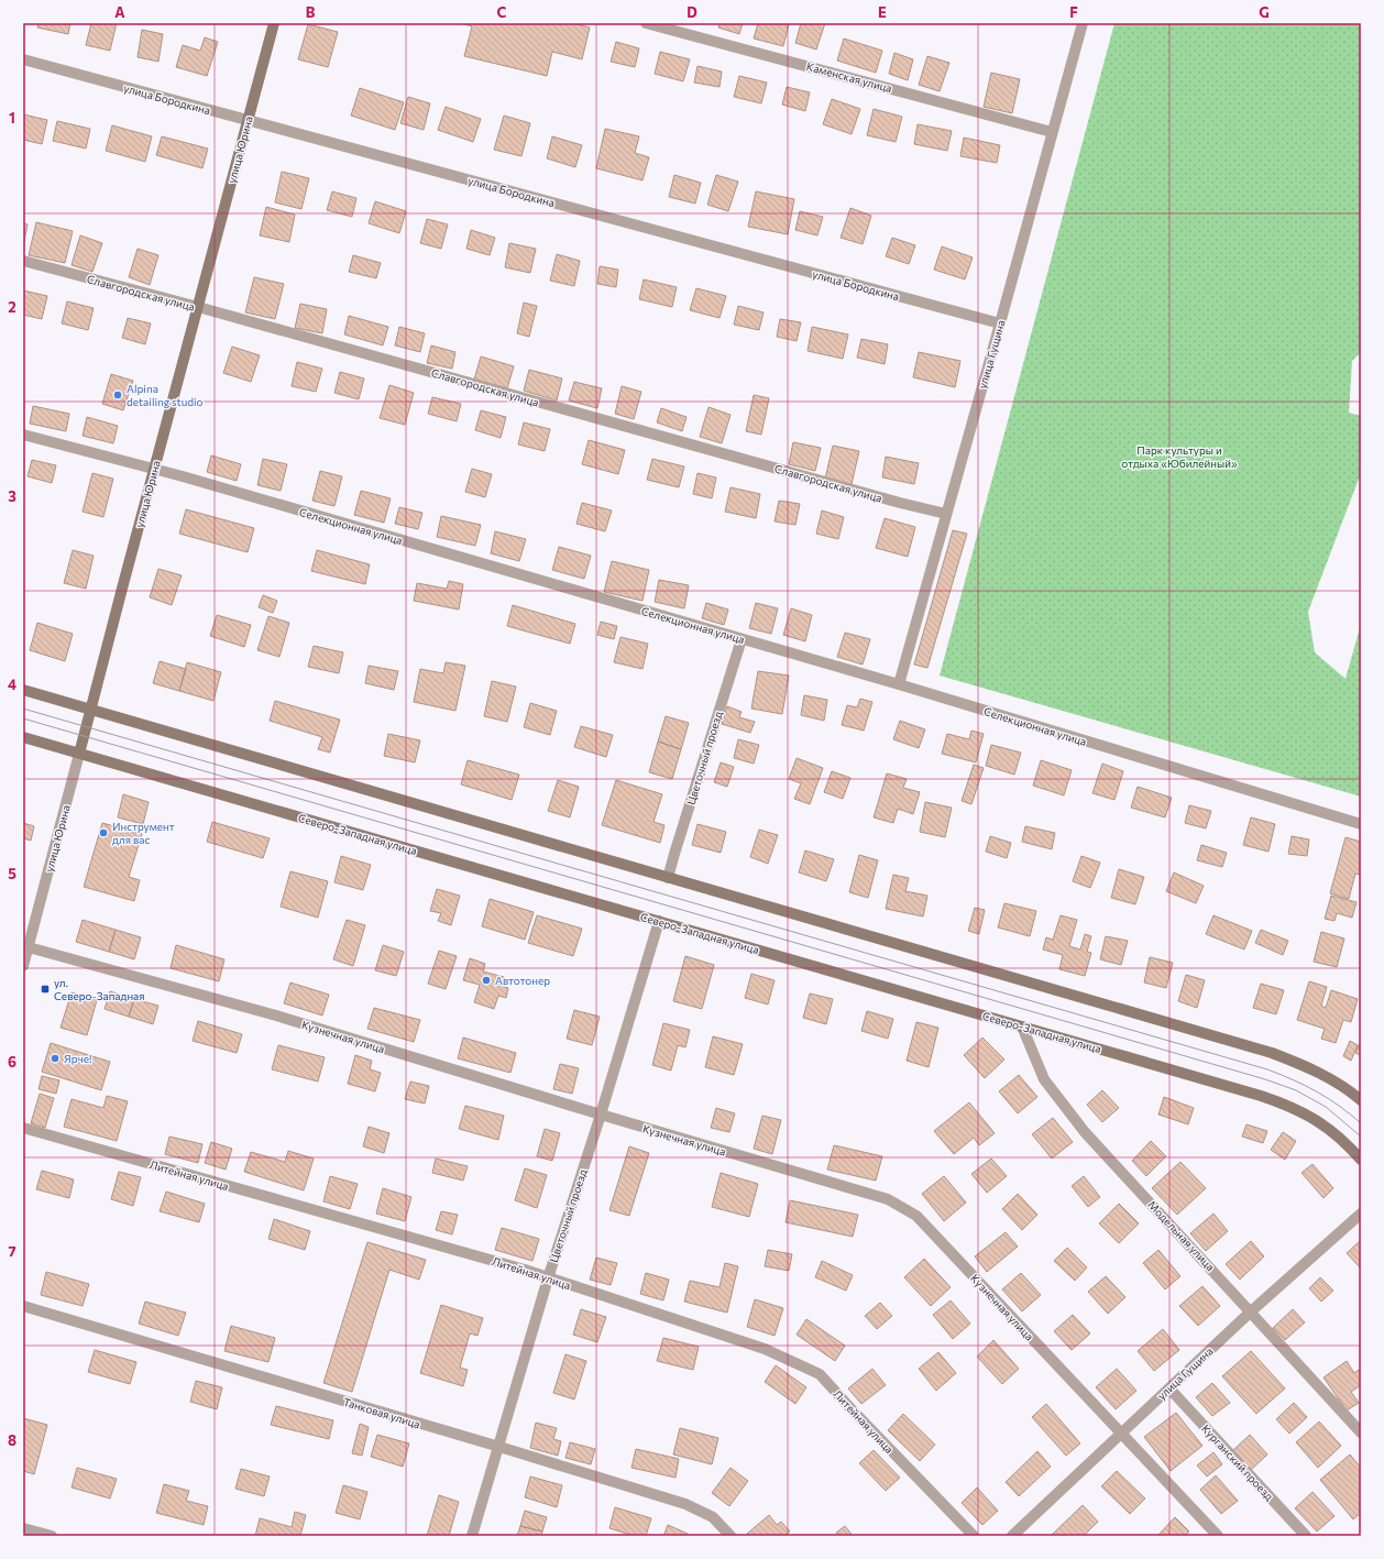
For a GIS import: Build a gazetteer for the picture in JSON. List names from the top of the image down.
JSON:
{
  "streets": {
    "main road": ["улица Юрина", "Северо-Западная улица"],
    "street": [
      "Каменская улица",
      "улица Бородкина",
      "Славгородская улица",
      "улица Гущина",
      "Селекционная улица",
      "Цветочный проезд",
      "Кузнечная улица",
      "Литейная улица",
      "Модельная улица",
      "Танковая улица",
      "Курганский проезд"
    ]
  },
  "crossings": [
    ["Каменская улица", "улица Гущина"],
    ["улица Бородкина", "улица Юрина"],
    ["улица Бородкина", "улица Гущина"],
    ["улица Юрина", "Славгородская улица"],
    ["улица Юрина", "Селекционная улица"],
    ["улица Юрина", "Северо-Западная улица"],
    ["улица Юрина", "Кузнечная улица"],
    ["Славгородская улица", "улица Гущина"],
    ["улица Гущина", "Селекционная улица"],
    ["улица Гущина", "Кузнечная улица"],
    ["улица Гущина", "Модельная улица"],
    ["улица Гущина", "Курганский проезд"],
    ["Селекционная улица", "Цветочный проезд"],
    ["Цветочный проезд", "Северо-Западная улица"],
    ["Цветочный проезд", "Кузнечная улица"],
    ["Цветочный проезд", "Литейная улица"],
    ["Цветочный проезд", "Танковая улица"],
    ["Северо-Западная улица", "Модельная улица"]
  ],
  "parks": ["Парк культуры и отдыха «Юбилейный»"],
  "places": {
    "other": [
      "Alpina detailing studio",
      "Инструмент для вас",
      "Автотонер",
      "Ярче!"
    ],
    "transit": ["ул. Северо-Западная"]
  },
  "grid": {
    "columns": [
      "A",
      "B",
      "C",
      "D",
      "E",
      "F",
      "G"
    ],
    "rows": [
      "1",
      "2",
      "3",
      "4",
      "5",
      "6",
      "7",
      "8"
    ]
  }
}
